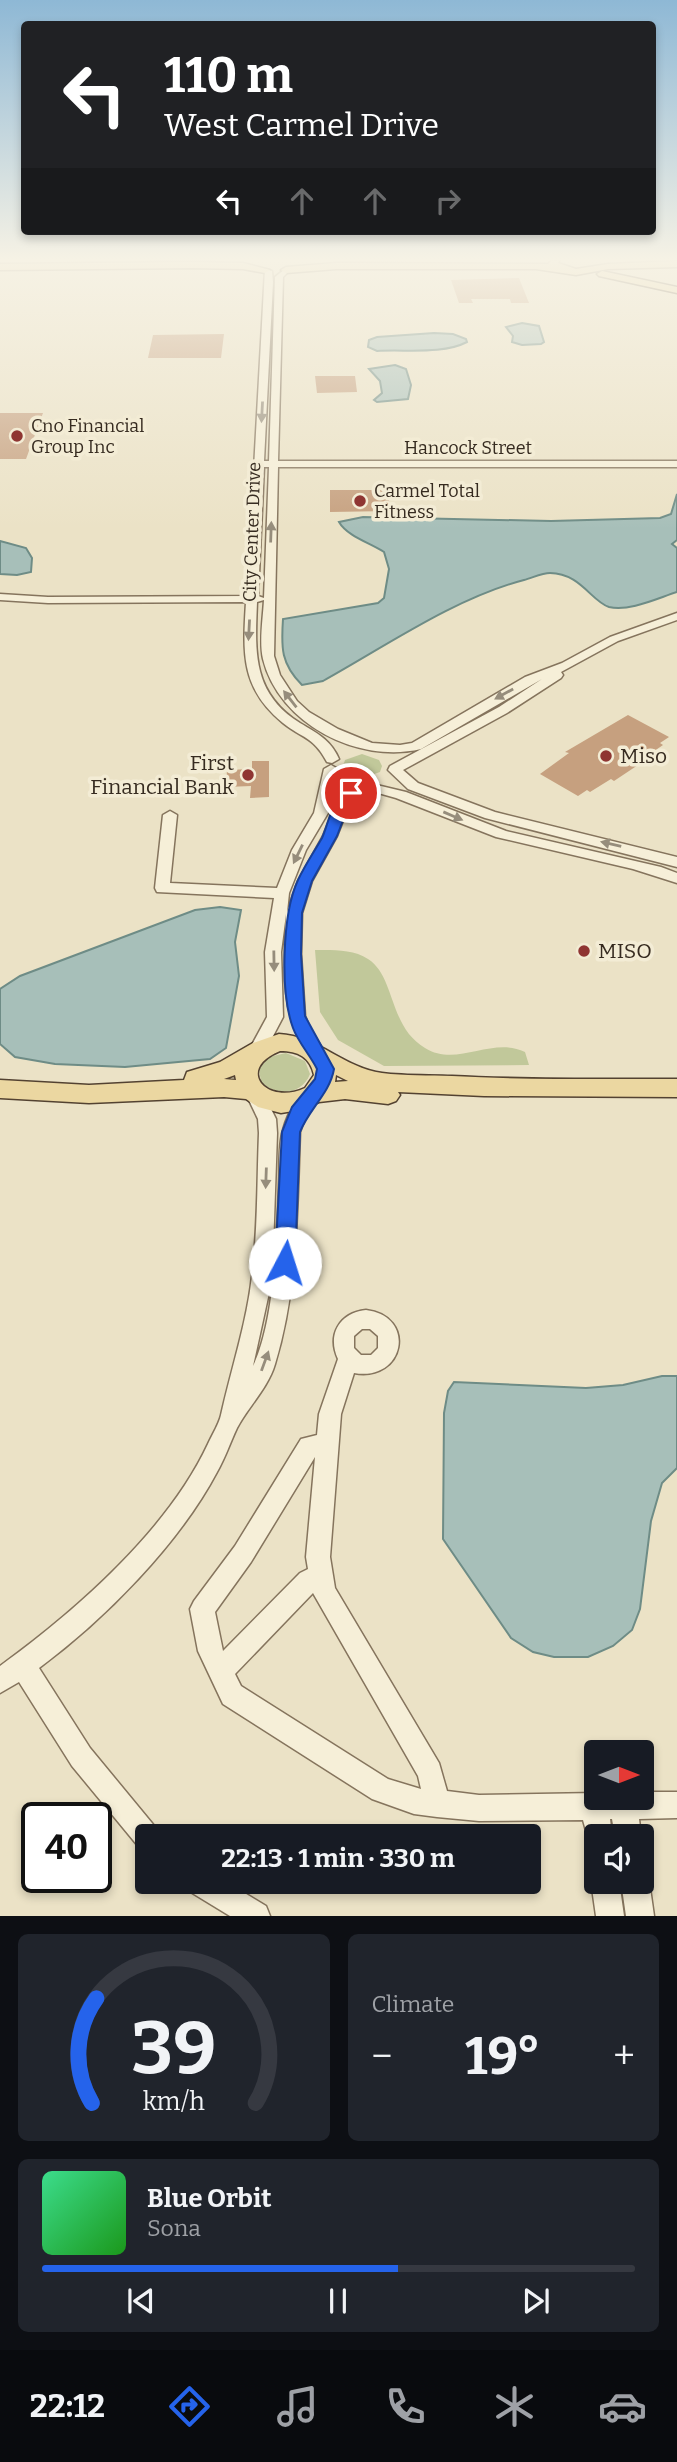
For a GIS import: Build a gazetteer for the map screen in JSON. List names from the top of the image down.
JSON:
{
  "streets": {
    "street": ["Hancock Street", "City Center Drive"]
  },
  "crossings": [
    ["Hancock Street", "City Center Drive"]
  ],
  "places": [
    "Cno Financial Group Inc",
    "Carmel Total Fitness",
    "Miso",
    "First Financial Bank",
    "MISO"
  ],
  "north": "right",
  "page": {
    "turn": ["110 m", "West Carmel Drive"],
    "limit": "40",
    "trip": "22:13 · 1 min · 330 m",
    "tile": "Climate",
    "heat": ["−", "19°", "+"],
    "song": ["Blue Orbit", "Sona"],
    "tabs": "22:12",
    "gauge": ["39", "km/h"]
  }
}
